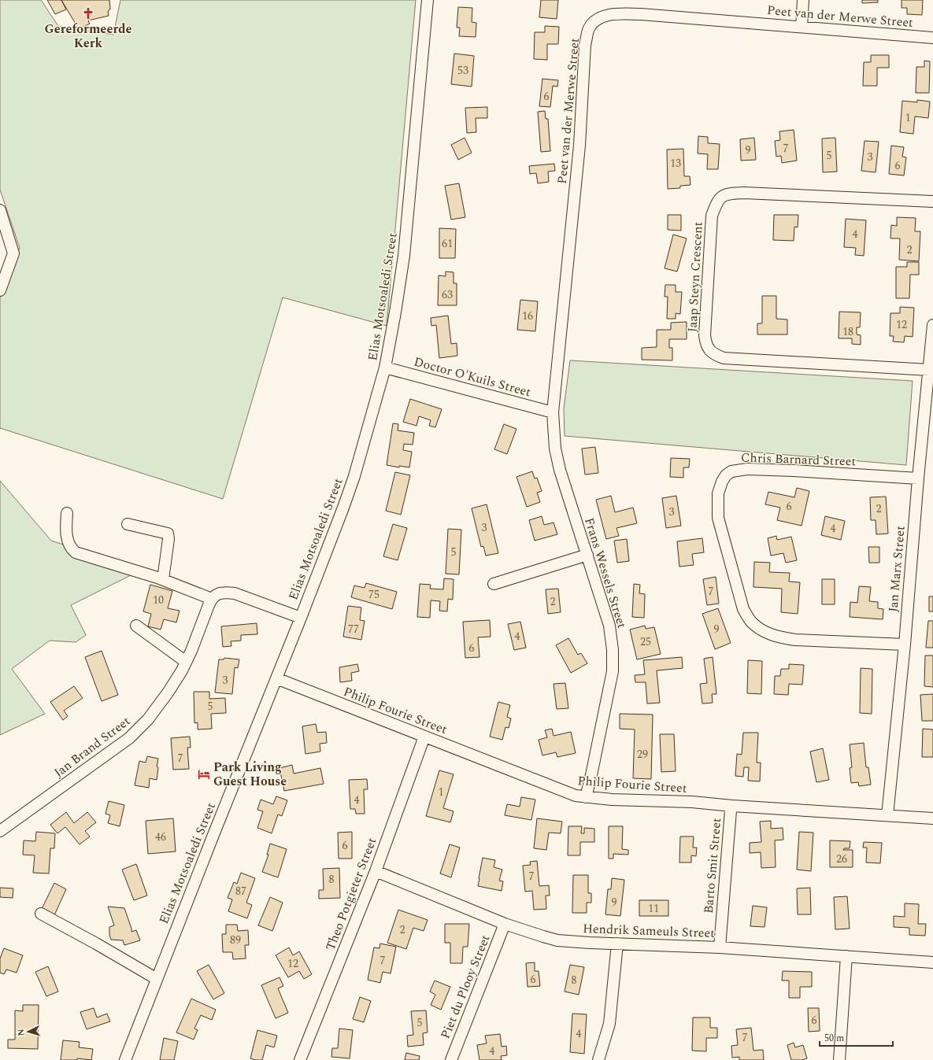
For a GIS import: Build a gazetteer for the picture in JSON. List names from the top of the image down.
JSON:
{
  "streets": {
    "street": [
      "Peet van der Merwe Street",
      "Jaap Steyn Crescent",
      "Elias Motsoaledi Street",
      "Doctor O'Kuils Street",
      "Chris Barnard Street",
      "Jan Marx Street",
      "Frans Wessels Street",
      "Philip Fourie Street",
      "Jan Brand Street",
      "Barto Smit Street",
      "Theo Potgieter Street",
      "Hendrik Sameuls Street",
      "Piet du Plooy Street"
    ]
  },
  "crossings": [
    ["Peet van der Merwe Street", "Doctor O'Kuils Street"],
    ["Peet van der Merwe Street", "Frans Wessels Street"],
    ["Jaap Steyn Crescent", "Jan Marx Street"],
    ["Elias Motsoaledi Street", "Doctor O'Kuils Street"],
    ["Elias Motsoaledi Street", "Philip Fourie Street"],
    ["Doctor O'Kuils Street", "Frans Wessels Street"],
    ["Chris Barnard Street", "Jan Marx Street"],
    ["Jan Marx Street", "Philip Fourie Street"],
    ["Frans Wessels Street", "Philip Fourie Street"],
    ["Philip Fourie Street", "Barto Smit Street"],
    ["Philip Fourie Street", "Theo Potgieter Street"],
    ["Barto Smit Street", "Hendrik Sameuls Street"],
    ["Theo Potgieter Street", "Hendrik Sameuls Street"],
    ["Hendrik Sameuls Street", "Piet du Plooy Street"]
  ],
  "places": {
    "church": ["Gereformeerde Kerk"],
    "hotel": ["Park Living Guest House"]
  },
  "house_numbers": [
    "53",
    "6",
    "1",
    "7",
    "9",
    "5",
    "3",
    "13",
    "6",
    "4",
    "61",
    "2",
    "63",
    "16",
    "12",
    "18",
    "6",
    "2",
    "3",
    "3",
    "4",
    "5",
    "7",
    "75",
    "10",
    "2",
    "77",
    "9",
    "4",
    "25",
    "6",
    "3",
    "5",
    "29",
    "7",
    "1",
    "4",
    "46",
    "6",
    "26",
    "7",
    "8",
    "87",
    "9",
    "11",
    "2",
    "89",
    "7",
    "12",
    "6",
    "8",
    "6",
    "5",
    "4",
    "7",
    "4"
  ],
  "scale_bar": "50 m",
  "north": "left"
}
